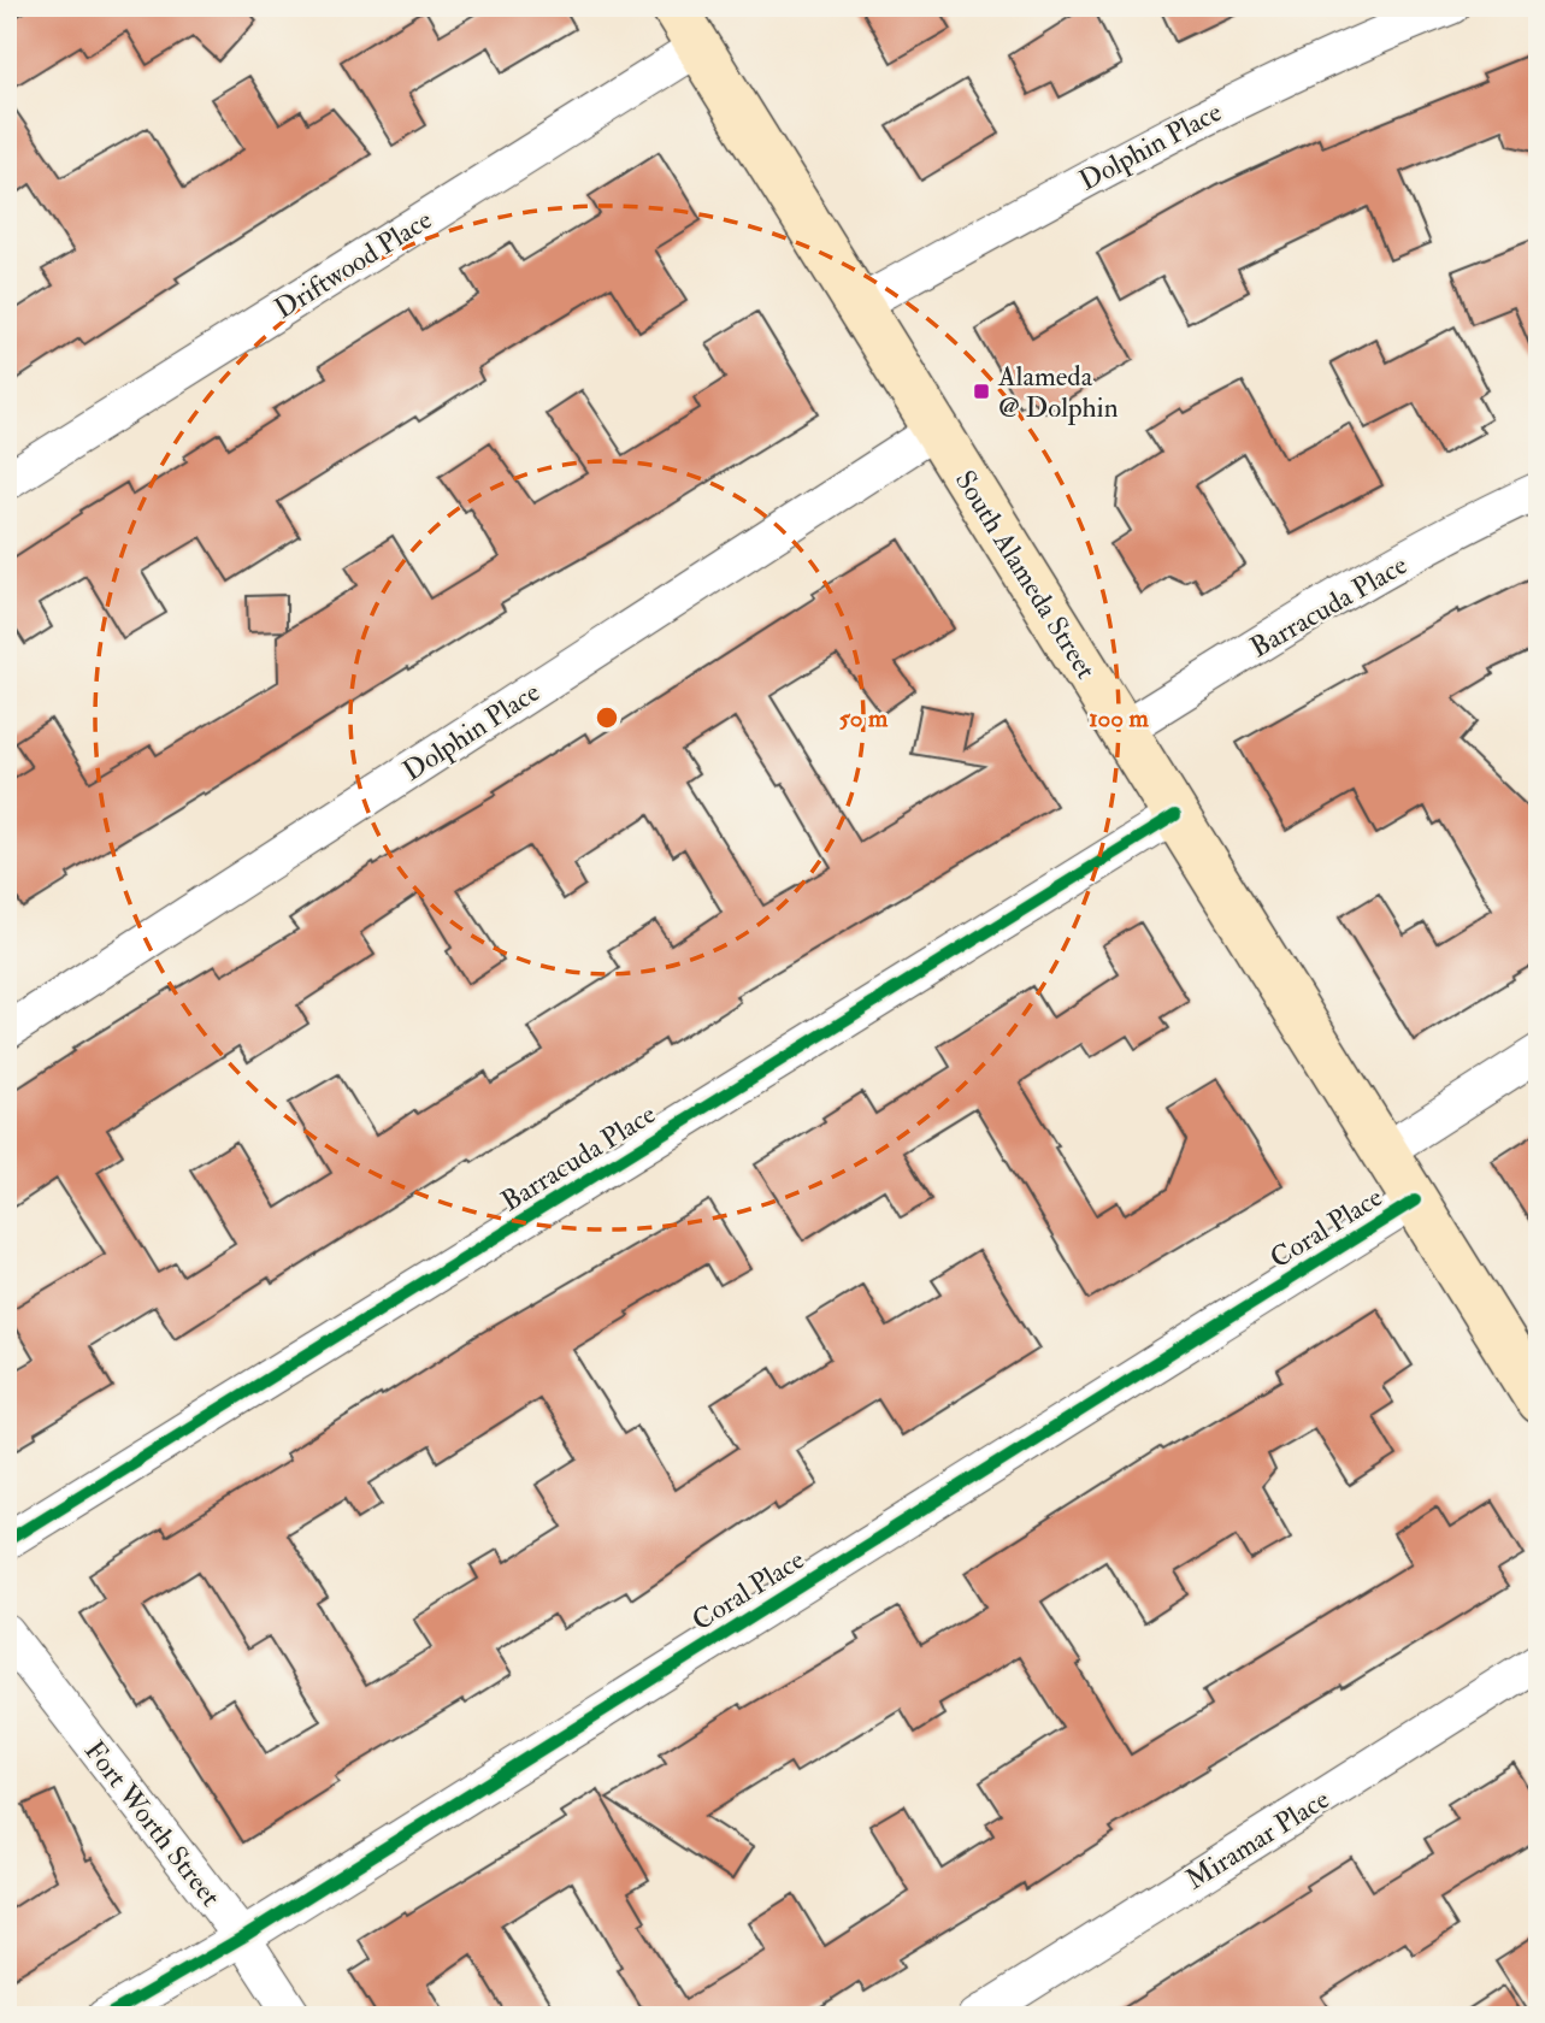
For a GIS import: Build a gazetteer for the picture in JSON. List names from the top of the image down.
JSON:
{
  "streets": {
    "main road": ["South Alameda Street"],
    "street": [
      "Dolphin Place",
      "Driftwood Place",
      "Barracuda Place",
      "Coral Place",
      "Fort Worth Street",
      "Miramar Place"
    ]
  },
  "crossings": [
    ["Dolphin Place", "South Alameda Street"],
    ["Driftwood Place", "South Alameda Street"],
    ["South Alameda Street", "Barracuda Place"],
    ["South Alameda Street", "Coral Place"],
    ["Coral Place", "Fort Worth Street"]
  ],
  "places": {
    "transit": ["Alameda @ Dolphin"]
  },
  "rings": ["50 m", "100 m"]
}
